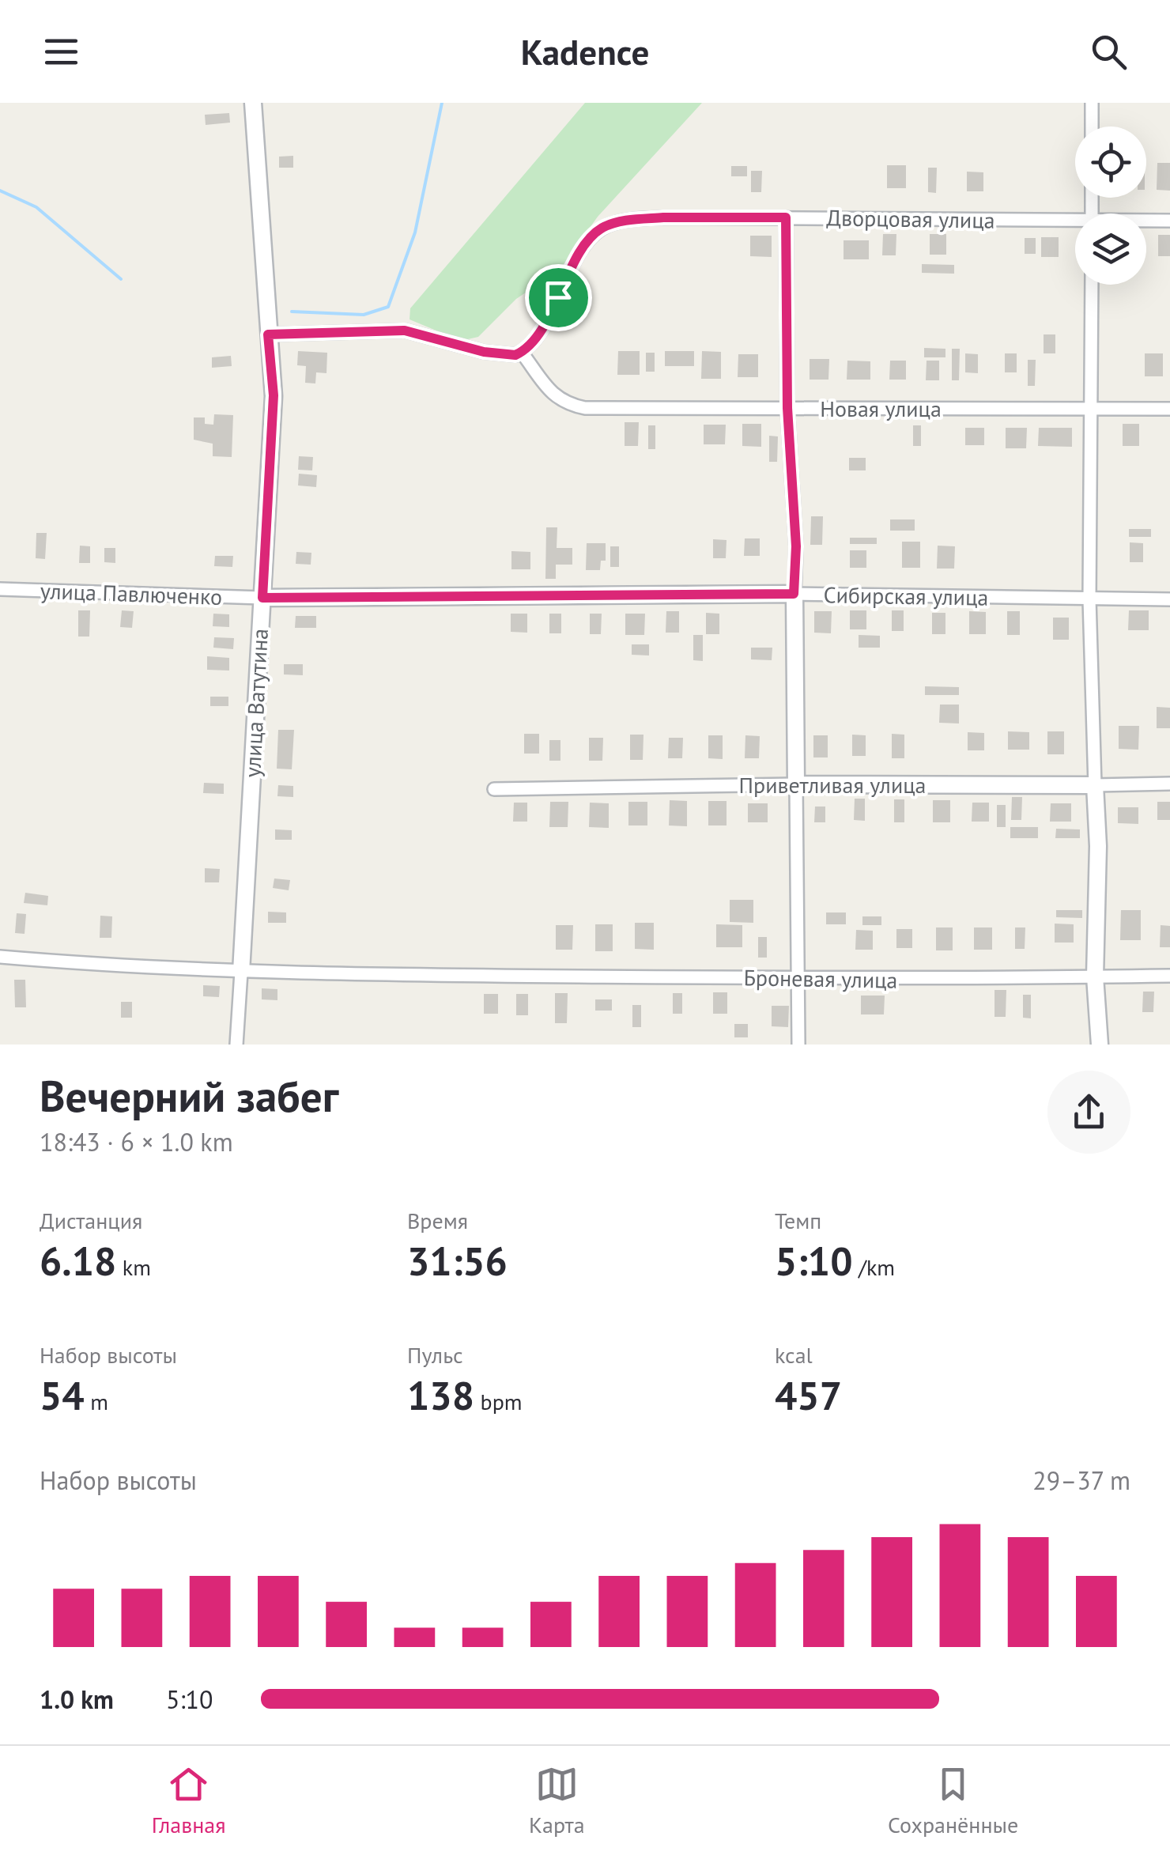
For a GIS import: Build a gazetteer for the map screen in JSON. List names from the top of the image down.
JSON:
{
  "streets": {
    "street": [
      "Дворцовая улица",
      "Новая улица",
      "улица Павлюченко",
      "Сибирская улица",
      "улица Ватутина",
      "Приветливая улица",
      "Броневая улица"
    ]
  },
  "crossings": [
    ["Дворцовая улица", "Новая улица"],
    ["улица Павлюченко", "Сибирская улица"],
    ["улица Павлюченко", "улица Ватутина"],
    ["Сибирская улица", "улица Ватутина"],
    ["улица Ватутина", "Броневая улица"]
  ],
  "page": {
    "header": "Kadence",
    "heading": ["Вечерний забег", "18:43 · 6 × 1.0 km"],
    "stats": [
      ["Дистанция", "6.18 km"],
      ["Время", "31:56"],
      ["Темп", "5:10 /km"],
      ["Набор высоты", "54 m"],
      ["Пульс", "138 bpm"],
      ["kcal", "457"]
    ],
    "chart": ["Набор высоты", "29–37 m"],
    "list": [
      {
        "name": "1.0 km",
        "note": "5:10"
      }
    ],
    "tabs": ["Главная", "Карта", "Сохранённые"]
  }
}
